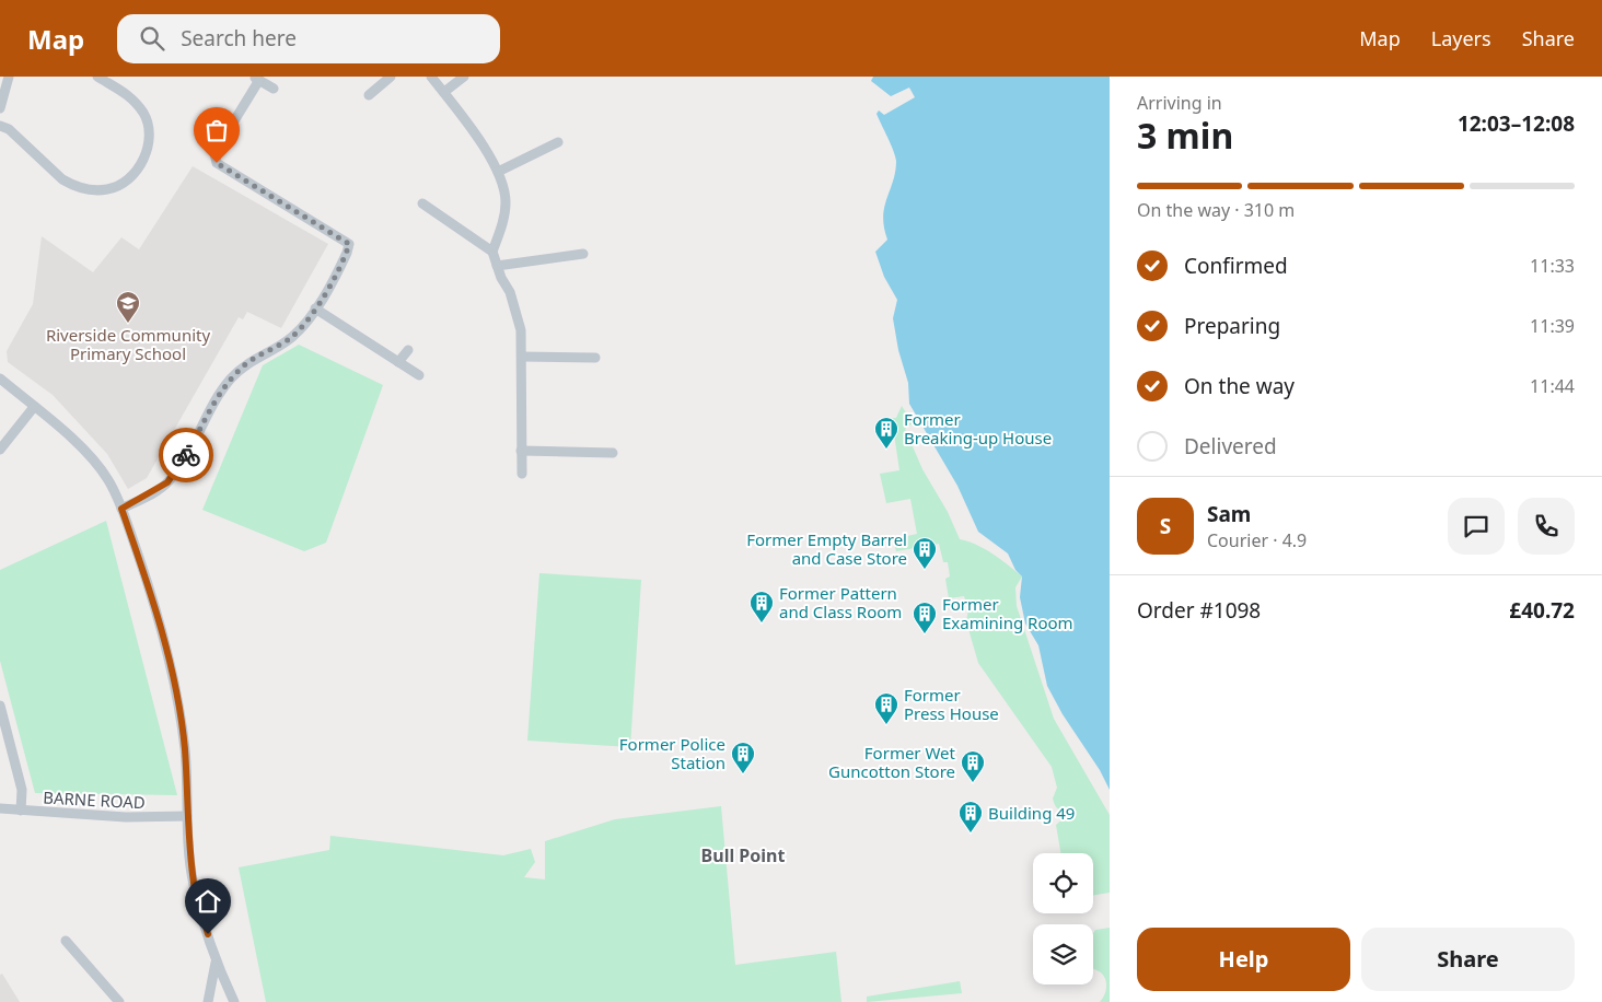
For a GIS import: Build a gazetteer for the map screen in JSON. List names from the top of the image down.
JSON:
{
  "streets": {
    "street": ["BARNE ROAD"]
  },
  "districts": ["Bull Point"],
  "places": {
    "school or university": ["Riverside Community Primary School"],
    "building": [
      "Former Breaking-up House",
      "Former Empty Barrel and Case Store",
      "Former Pattern and Class Room",
      "Former Examining Room",
      "Former Press House",
      "Former Police Station",
      "Former Wet Guncotton Store",
      "Building 49"
    ]
  },
  "page": {
    "header": "Map",
    "search": "Search here",
    "nav": ["Map", "Layers", "Share"],
    "heading": ["3 min", "Arriving in", "12:03–12:08"],
    "panel": [
      "Sam",
      "Courier · 4.9",
      "Order #1098",
      "£40.72"
    ],
    "bar": "On the way · 310 m",
    "list": [
      ["Confirmed", "11:33"],
      ["Preparing", "11:39"],
      ["On the way", "11:44"],
      "Delivered"
    ],
    "round": "S",
    "buttons": ["Help", "Share"]
  }
}
